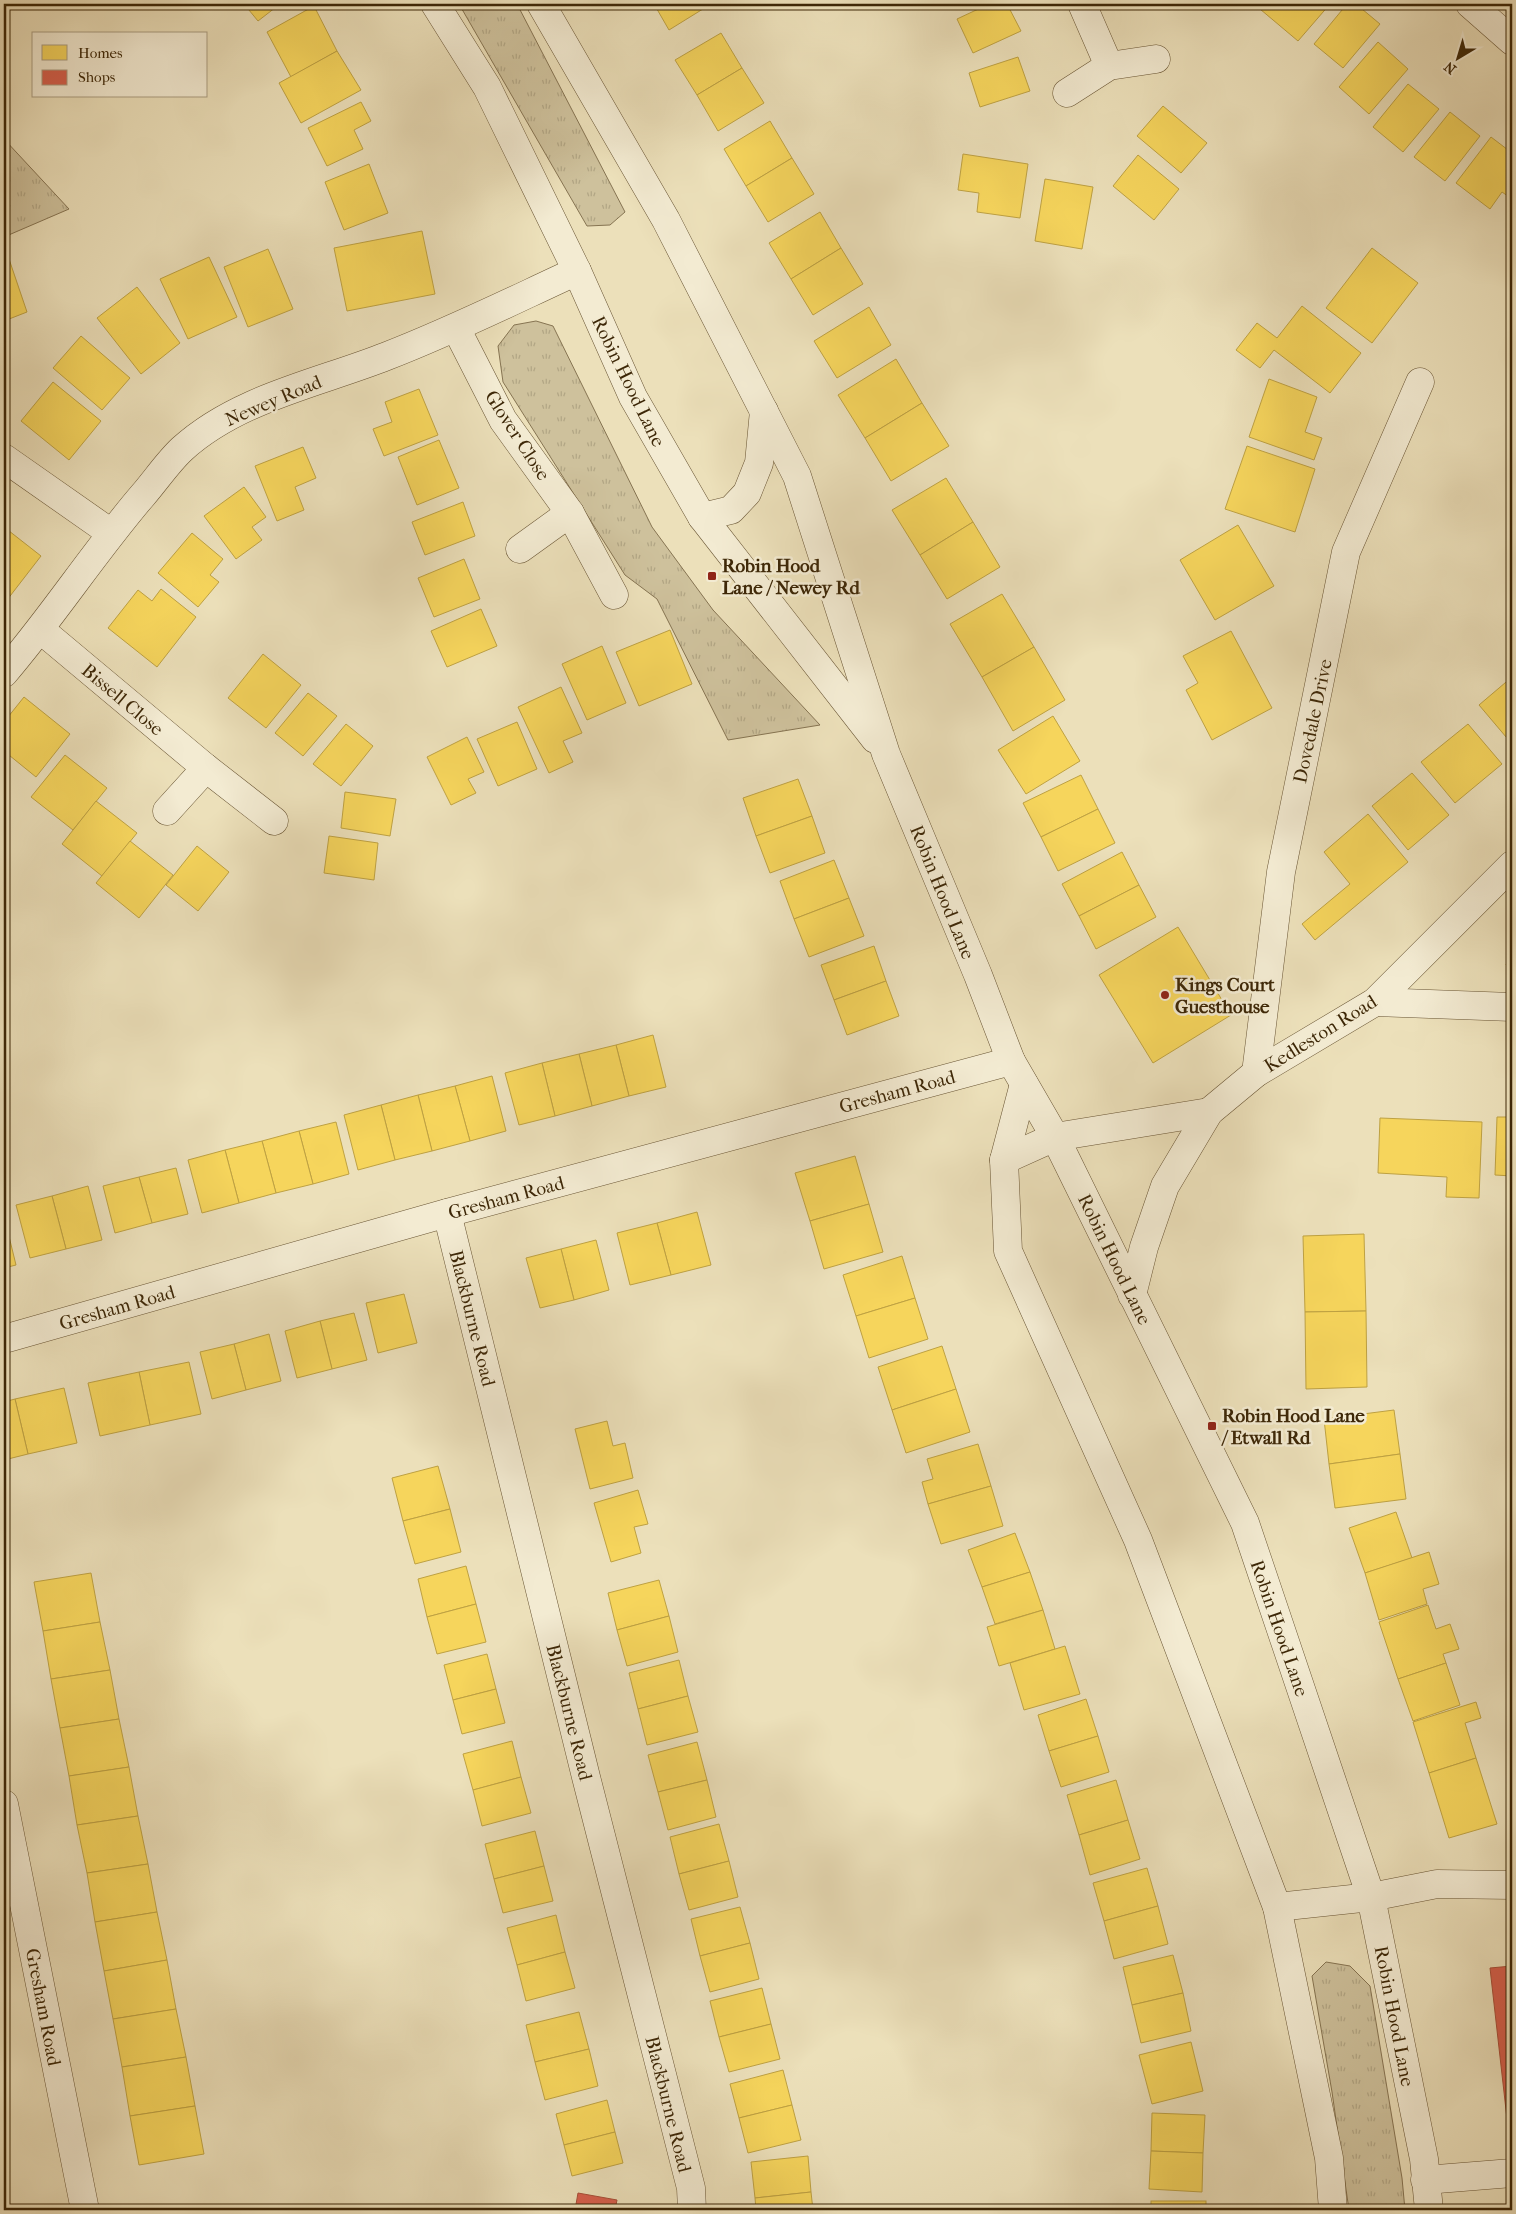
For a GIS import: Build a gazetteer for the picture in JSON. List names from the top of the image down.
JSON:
{
  "streets": {
    "street": [
      "Robin Hood Lane",
      "Newey Road",
      "Glover Close",
      "Bissell Close",
      "Dovedale Drive",
      "Kedleston Road",
      "Gresham Road",
      "Blackburne Road"
    ]
  },
  "crossings": [
    ["Robin Hood Lane", "Newey Road"],
    ["Robin Hood Lane", "Kedleston Road"],
    ["Robin Hood Lane", "Gresham Road"],
    ["Newey Road", "Glover Close"],
    ["Newey Road", "Bissell Close"],
    ["Dovedale Drive", "Kedleston Road"],
    ["Gresham Road", "Blackburne Road"]
  ],
  "places": {
    "transit": ["Robin Hood Lane / Newey Rd", "Robin Hood Lane / Etwall Rd"],
    "other": ["Kings Court Guesthouse"]
  },
  "legend": ["Homes", "Shops"],
  "north": "bottom left"
}
